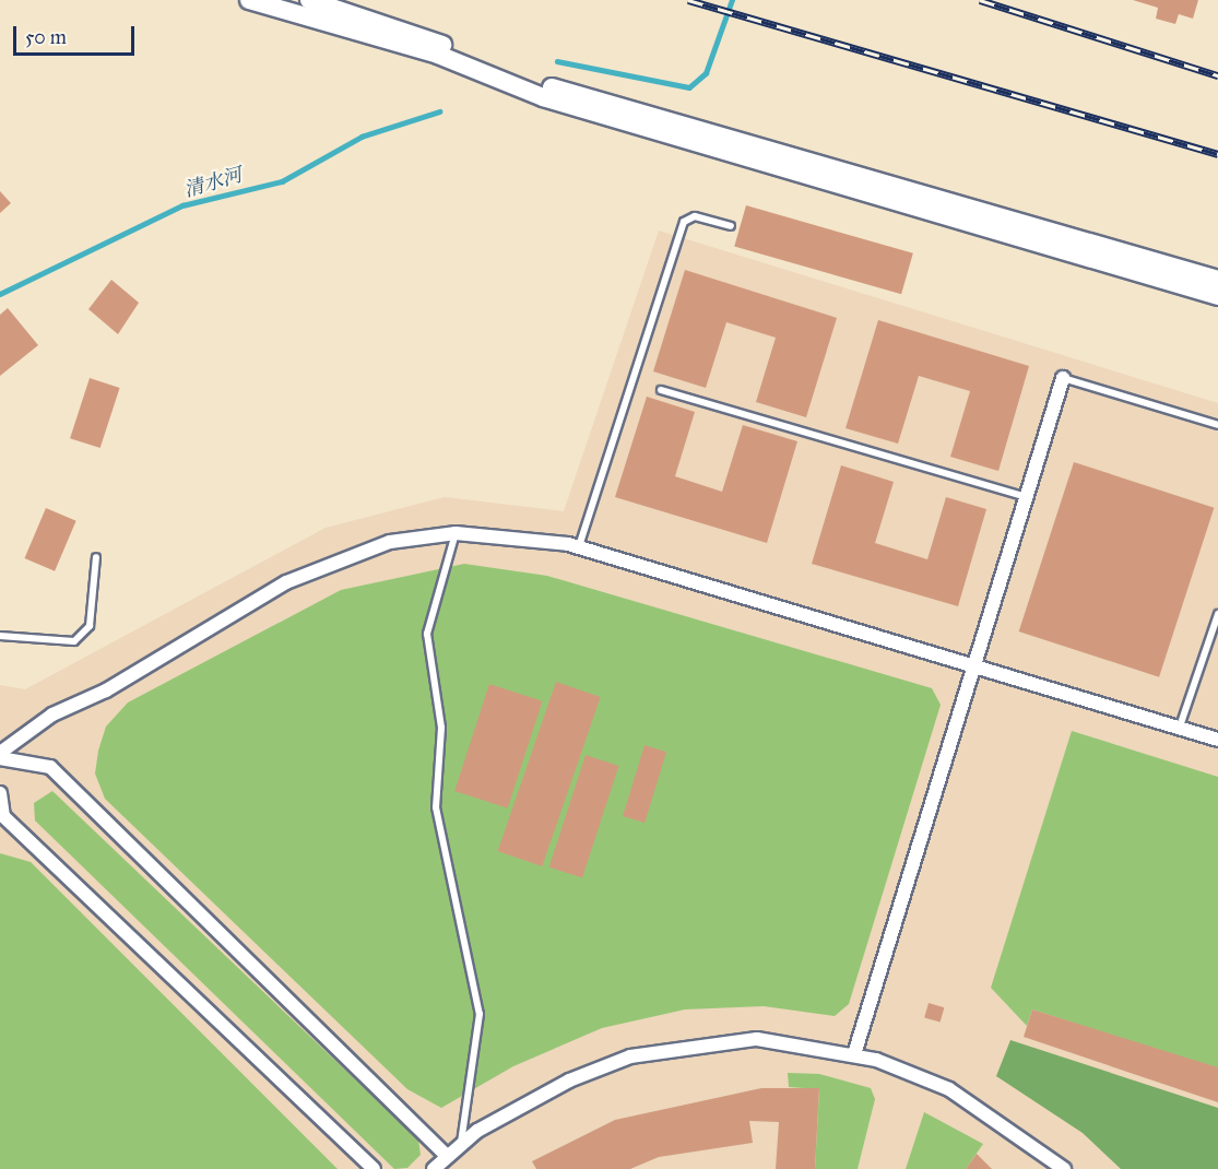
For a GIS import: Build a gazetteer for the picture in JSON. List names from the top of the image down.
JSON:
{
  "water": ["清水河"],
  "scale_bar": "50 m"
}
